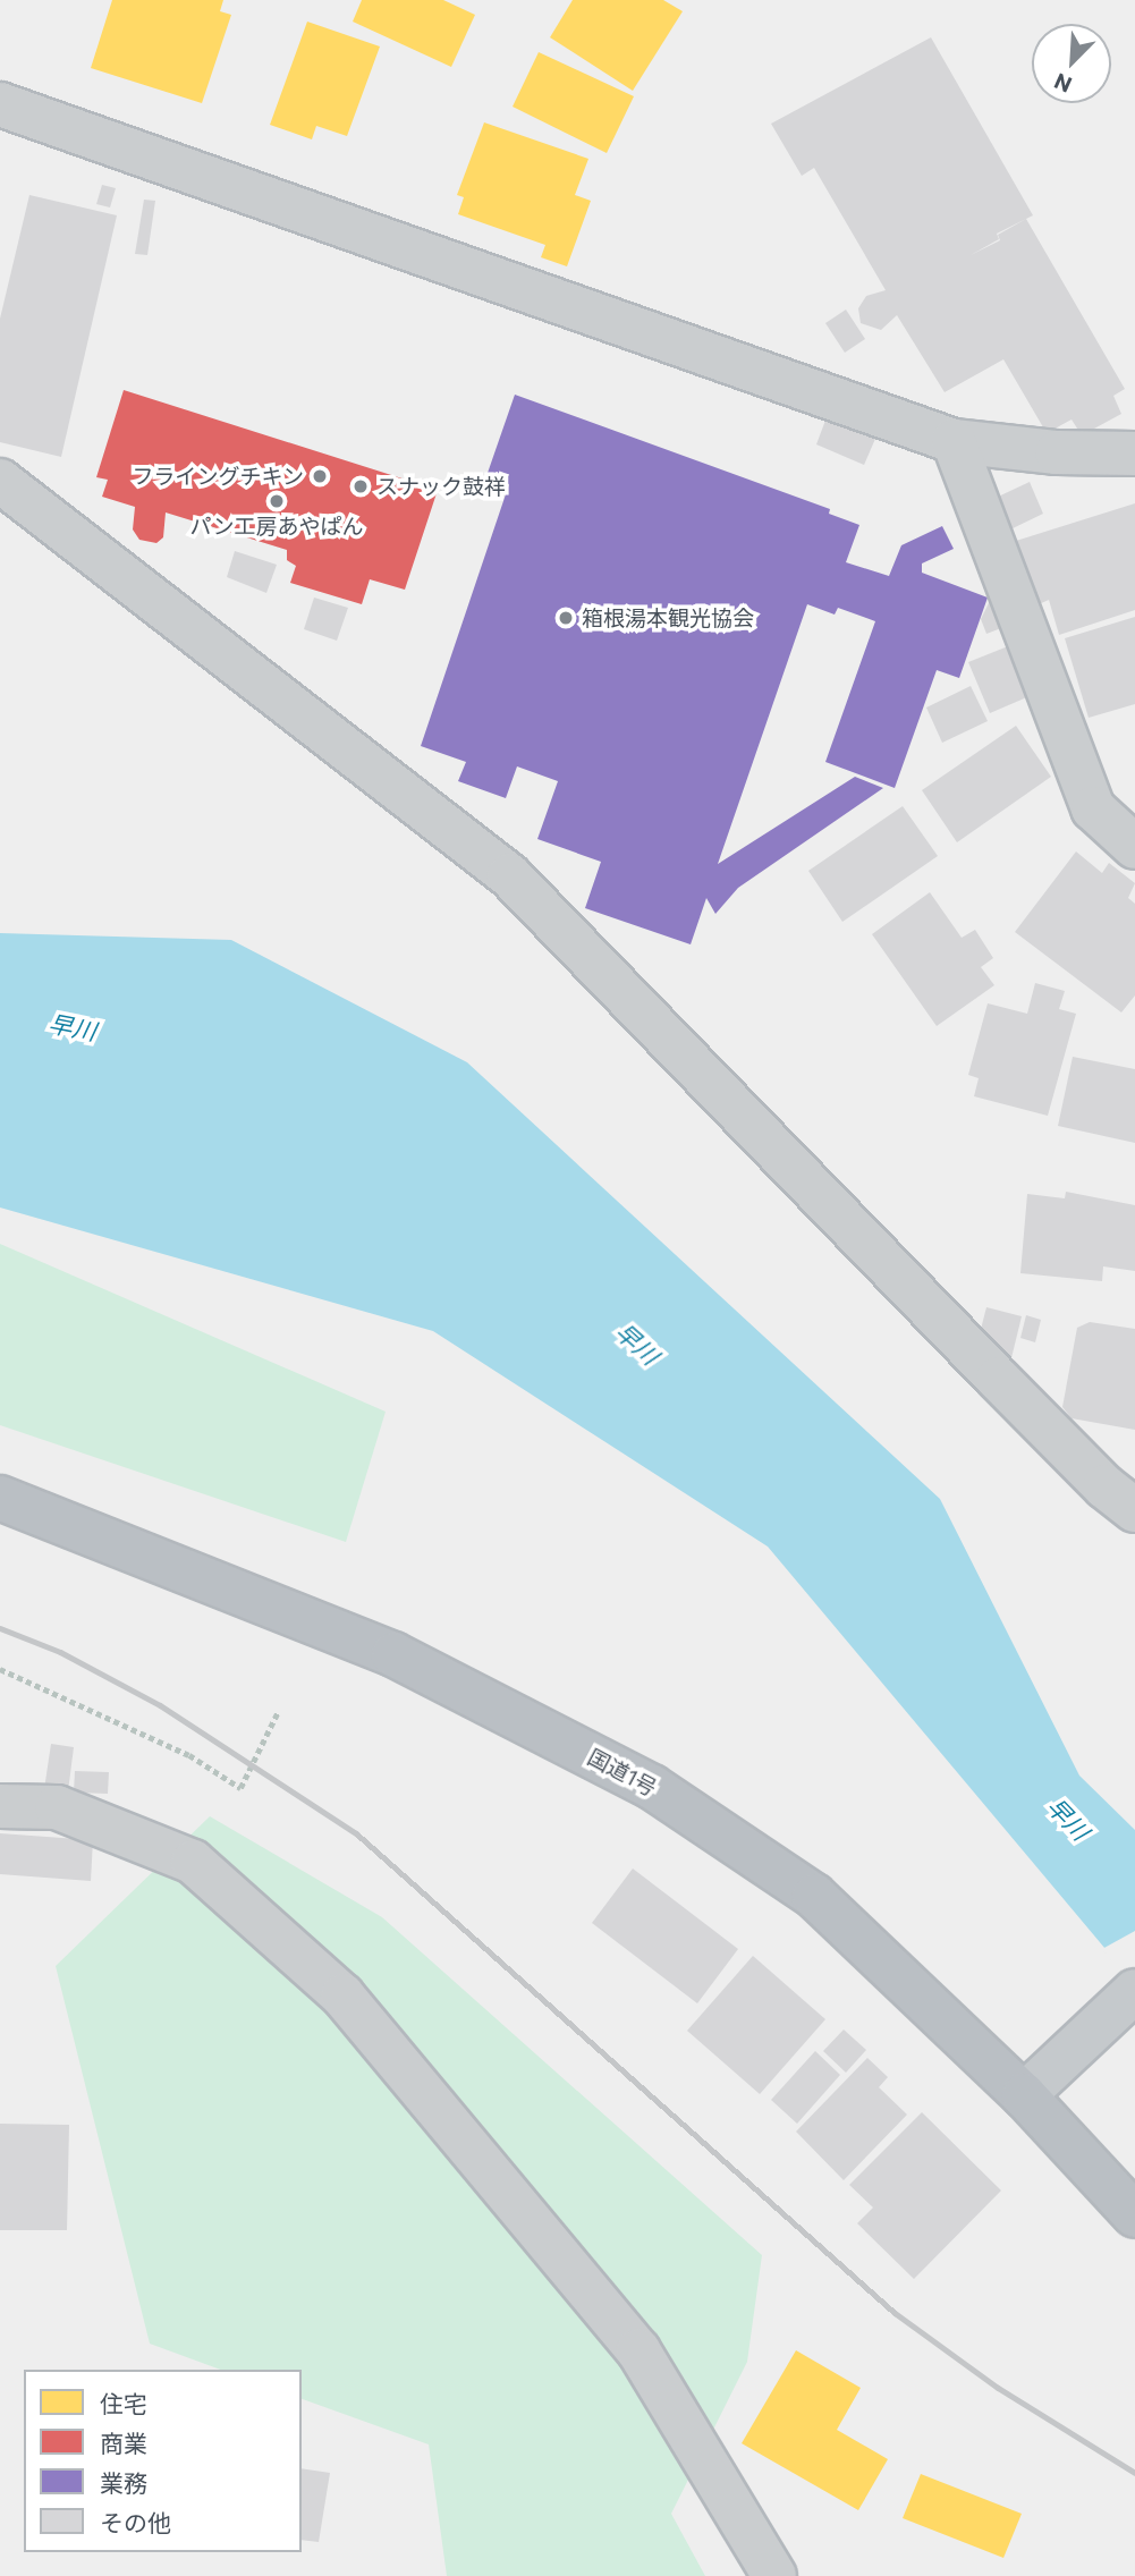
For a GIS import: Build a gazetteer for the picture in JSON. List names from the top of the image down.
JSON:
{
  "streets": {
    "highway": ["国道1号"]
  },
  "water": ["早川"],
  "places": [
    "フライングチキン",
    "スナック鼓祥",
    "パン工房あやぱん",
    "箱根湯本観光協会"
  ],
  "legend": [
    "住宅",
    "商業",
    "業務",
    "その他"
  ],
  "north": "bottom left"
}
